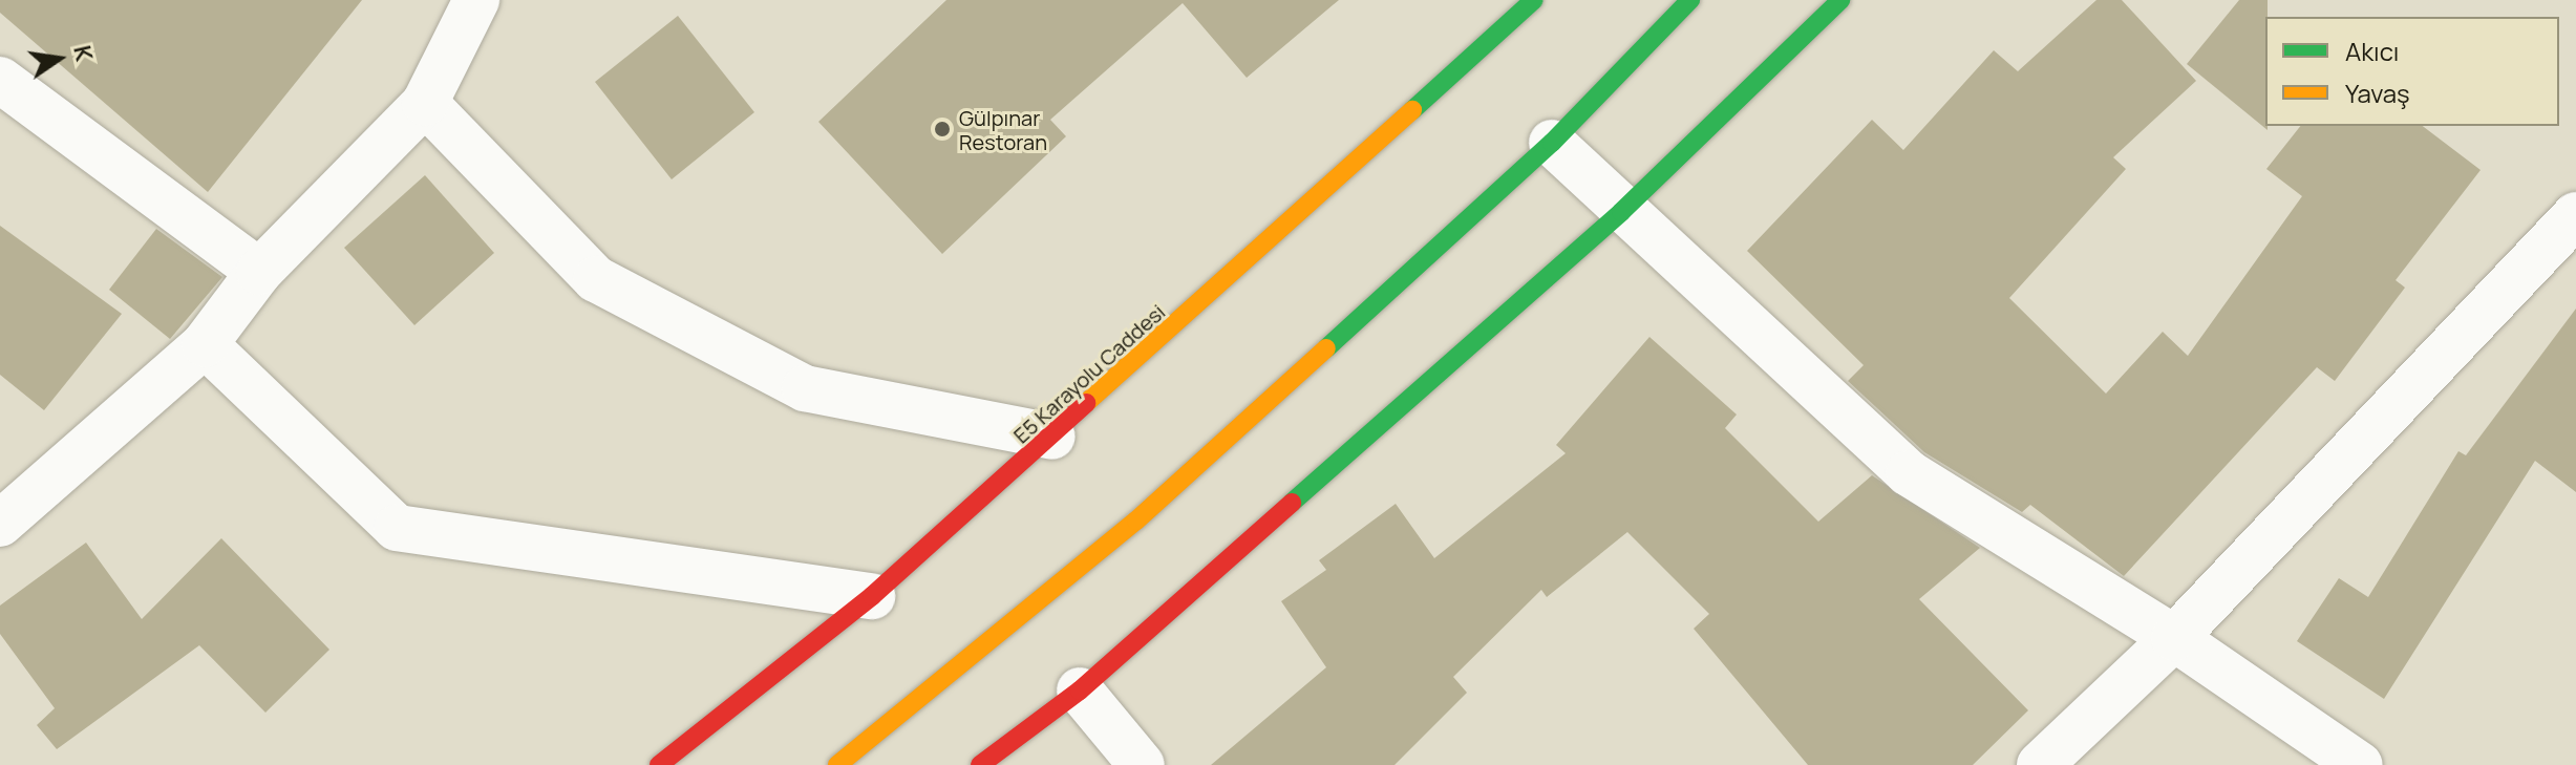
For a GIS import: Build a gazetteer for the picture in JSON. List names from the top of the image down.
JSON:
{
  "streets": {
    "main road": ["E5 Karayolu Caddesi"]
  },
  "places": ["Gülpınar Restoran"],
  "legend": ["Akıcı", "Yavaş"],
  "north": "right"
}
